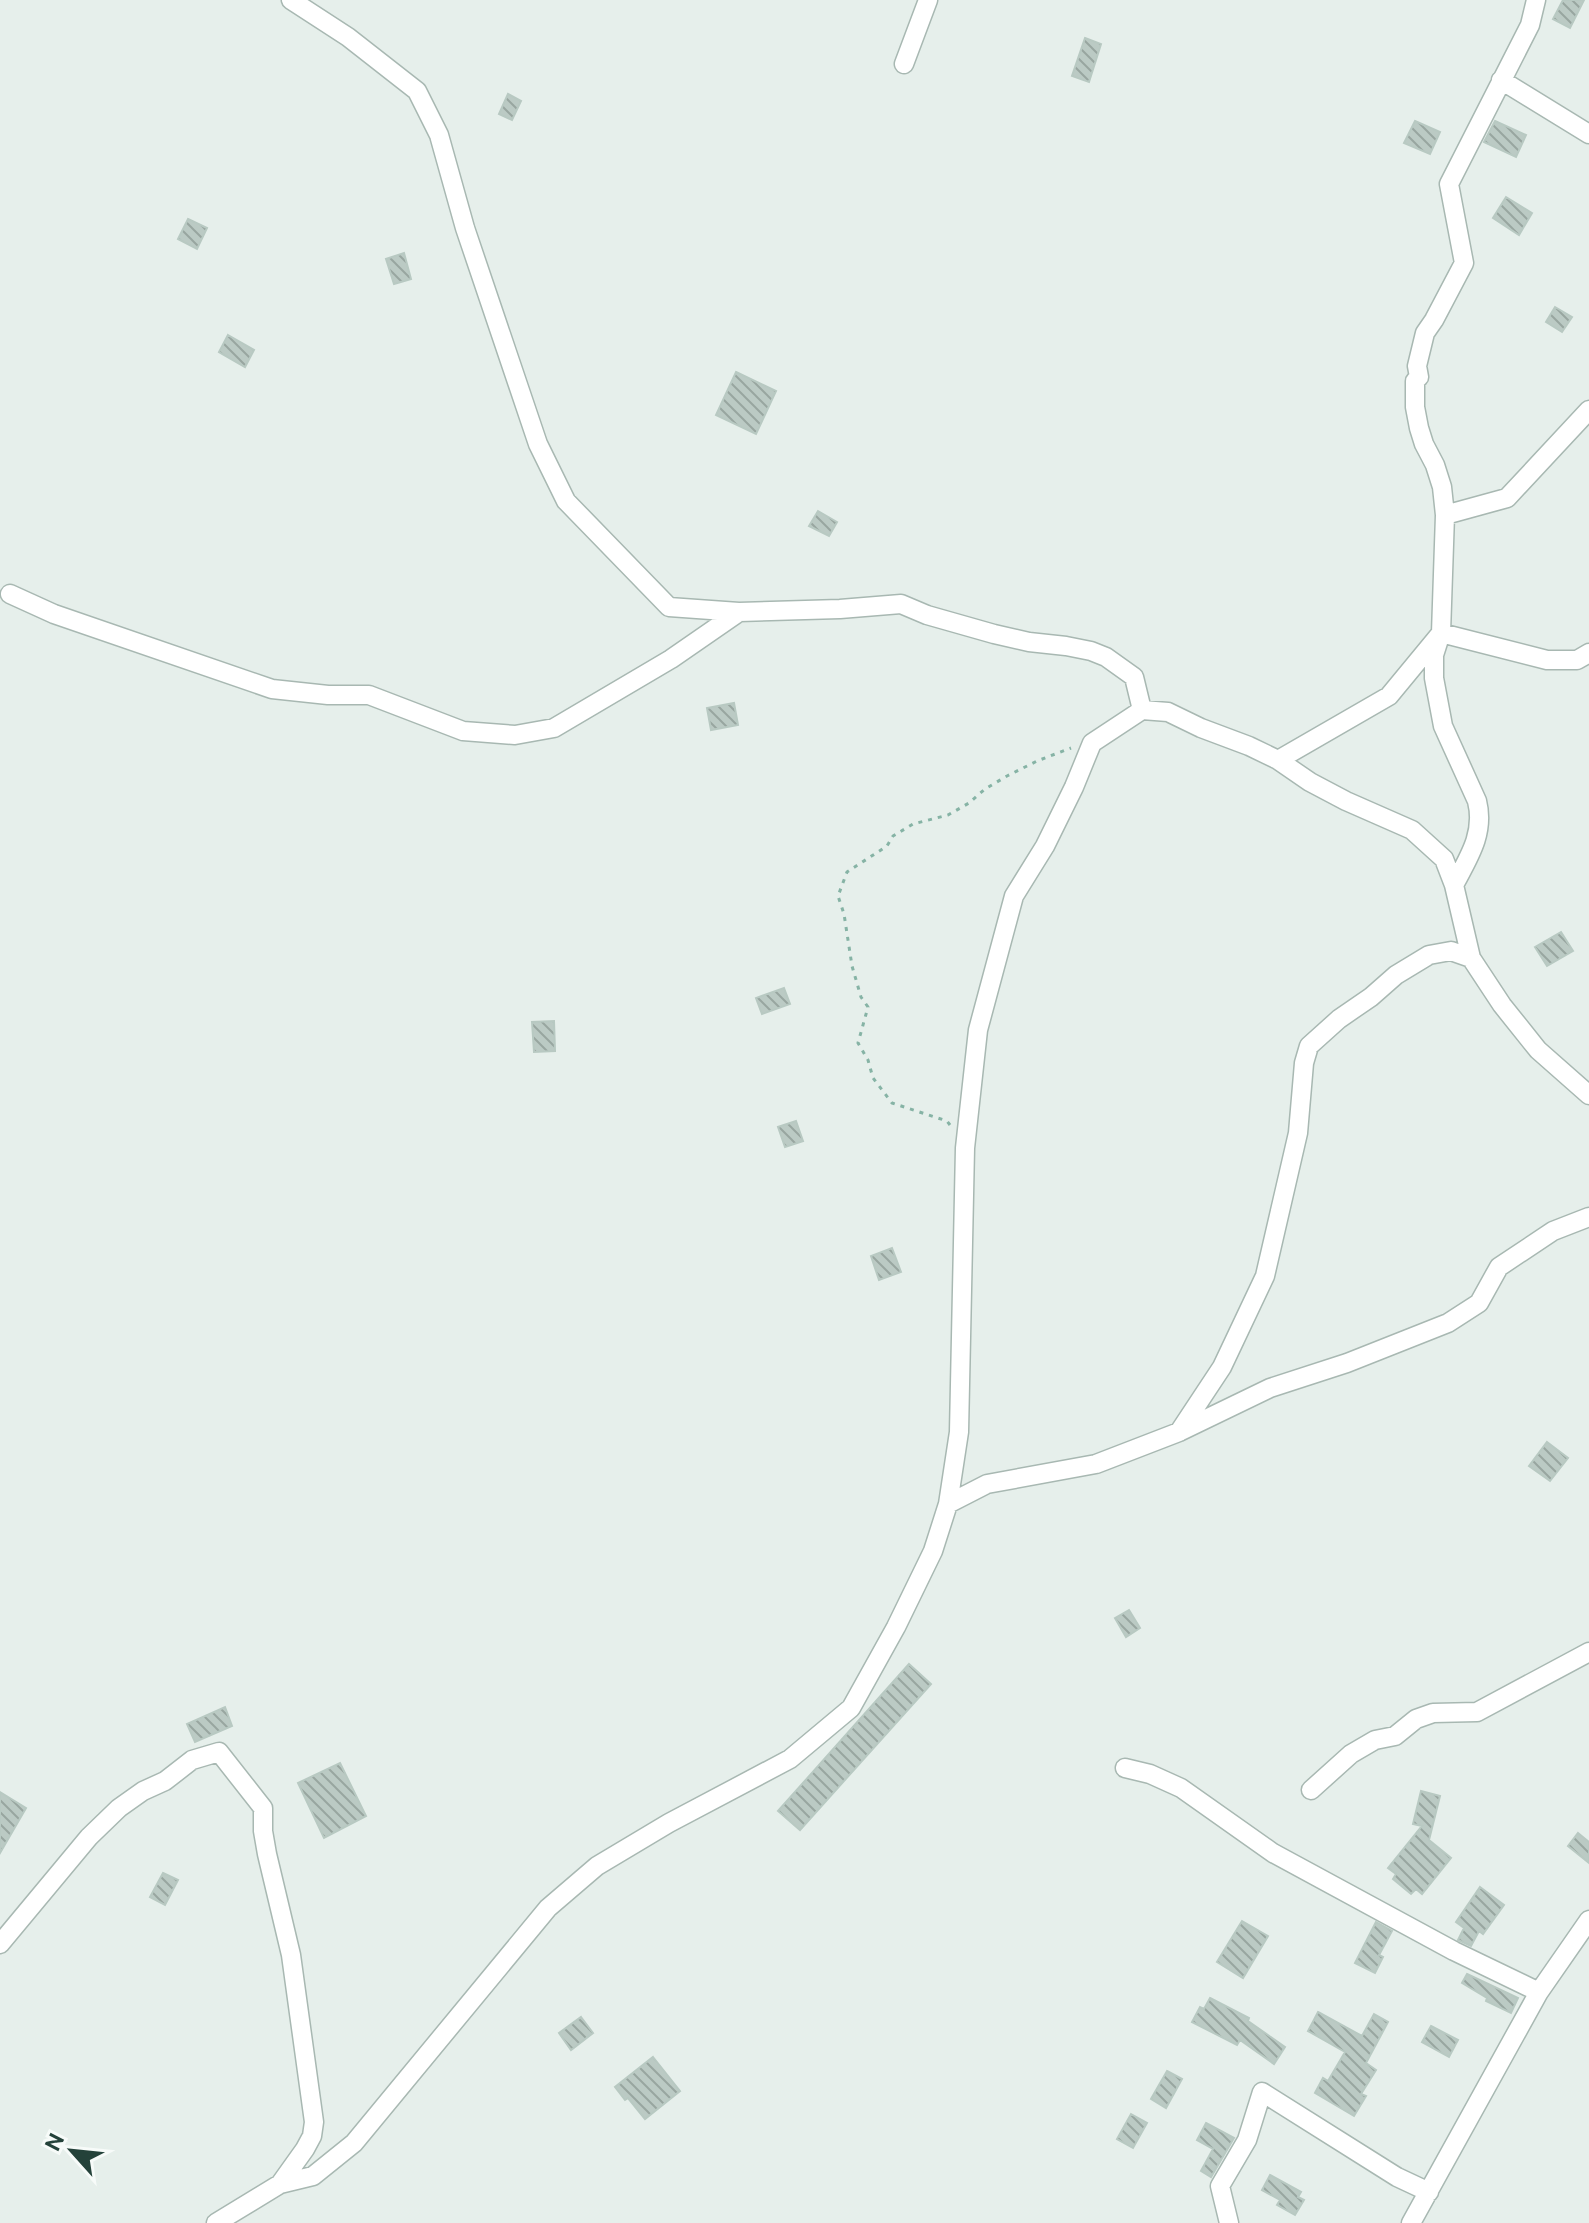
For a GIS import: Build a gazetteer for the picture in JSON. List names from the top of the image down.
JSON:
{
  "north": "top left"
}
